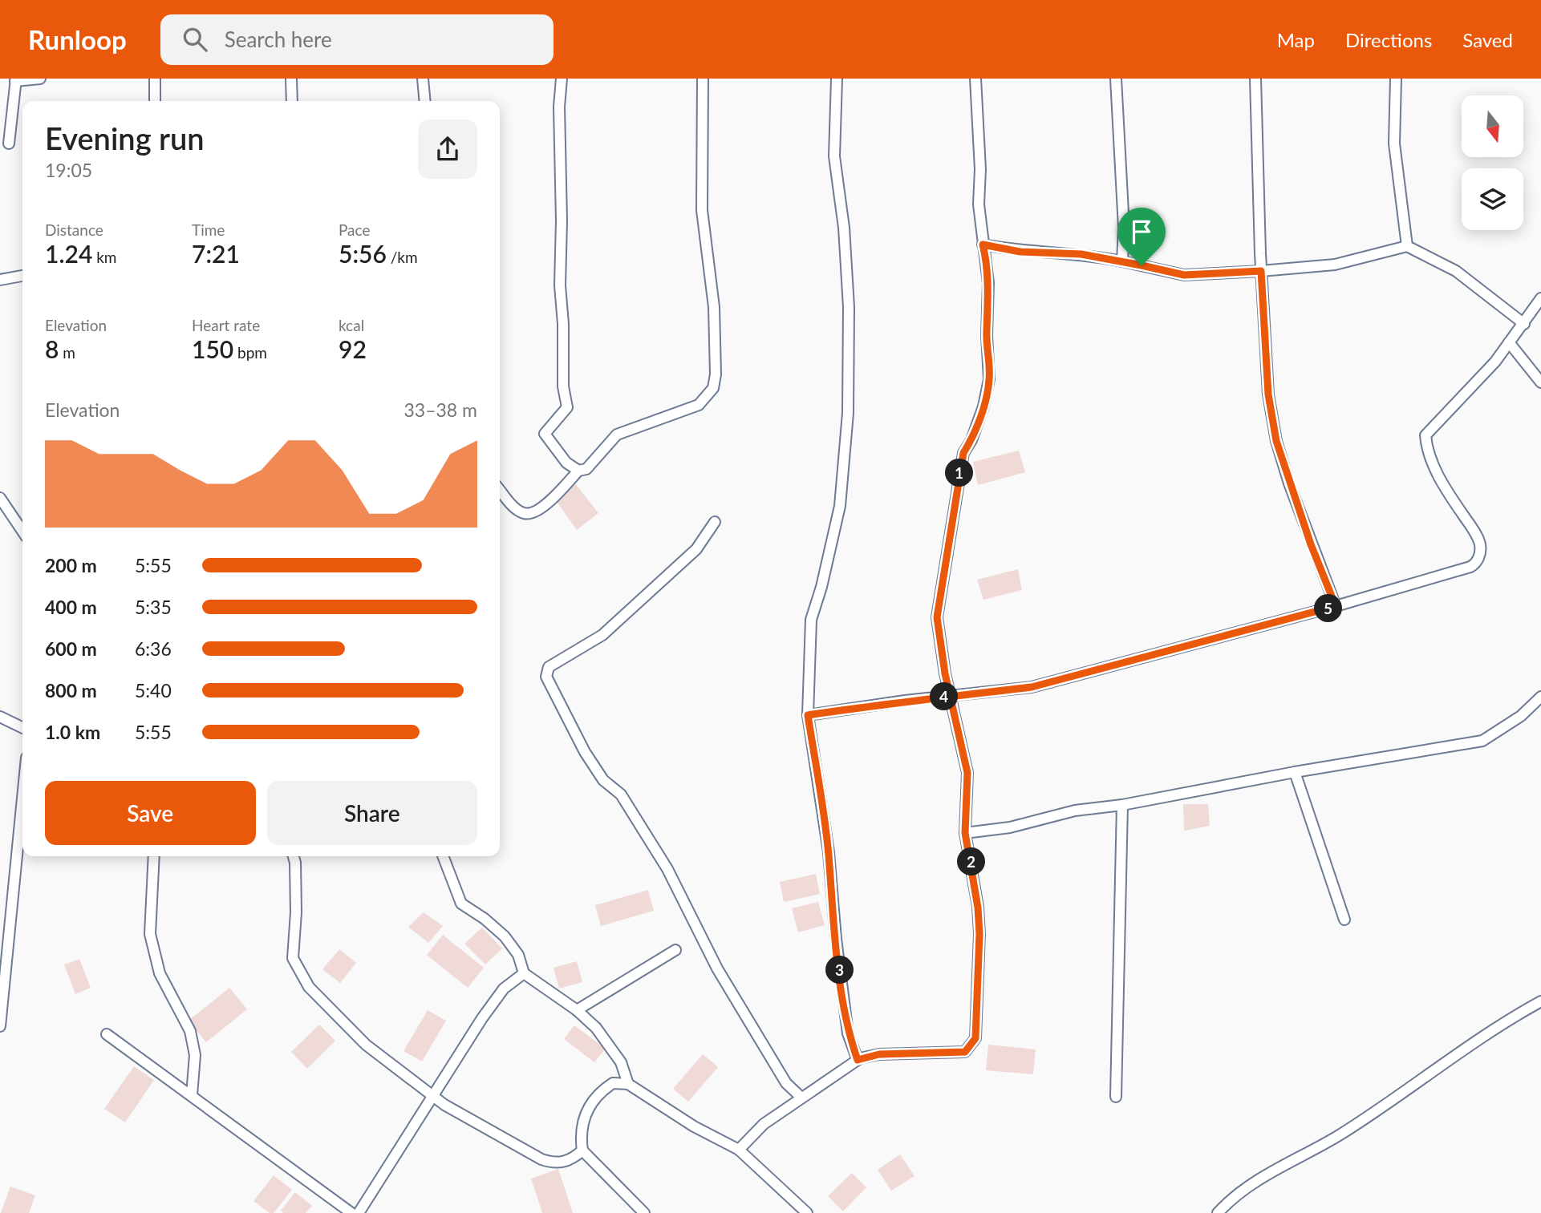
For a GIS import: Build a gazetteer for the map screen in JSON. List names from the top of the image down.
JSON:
{
  "north": "bottom",
  "page": {
    "header": "Runloop",
    "search": "Search here",
    "nav": ["Map", "Directions", "Saved"],
    "heading": ["Evening run", "19:05"],
    "stats": [
      ["Distance", "1.24 km"],
      ["Time", "7:21"],
      ["Pace", "5:56 /km"],
      ["Elevation", "8 m"],
      ["Heart rate", "150 bpm"],
      ["kcal", "92"]
    ],
    "chart": ["Elevation", "33–38 m"],
    "pins": [
      "1",
      "5",
      "4",
      "2",
      "3"
    ],
    "list": [
      {
        "name": "200 m",
        "note": "5:55"
      },
      {
        "name": "400 m",
        "note": "5:35"
      },
      {
        "name": "600 m",
        "note": "6:36"
      },
      {
        "name": "800 m",
        "note": "5:40"
      },
      {
        "name": "1.0 km",
        "note": "5:55"
      }
    ],
    "buttons": ["Save", "Share"]
  }
}
